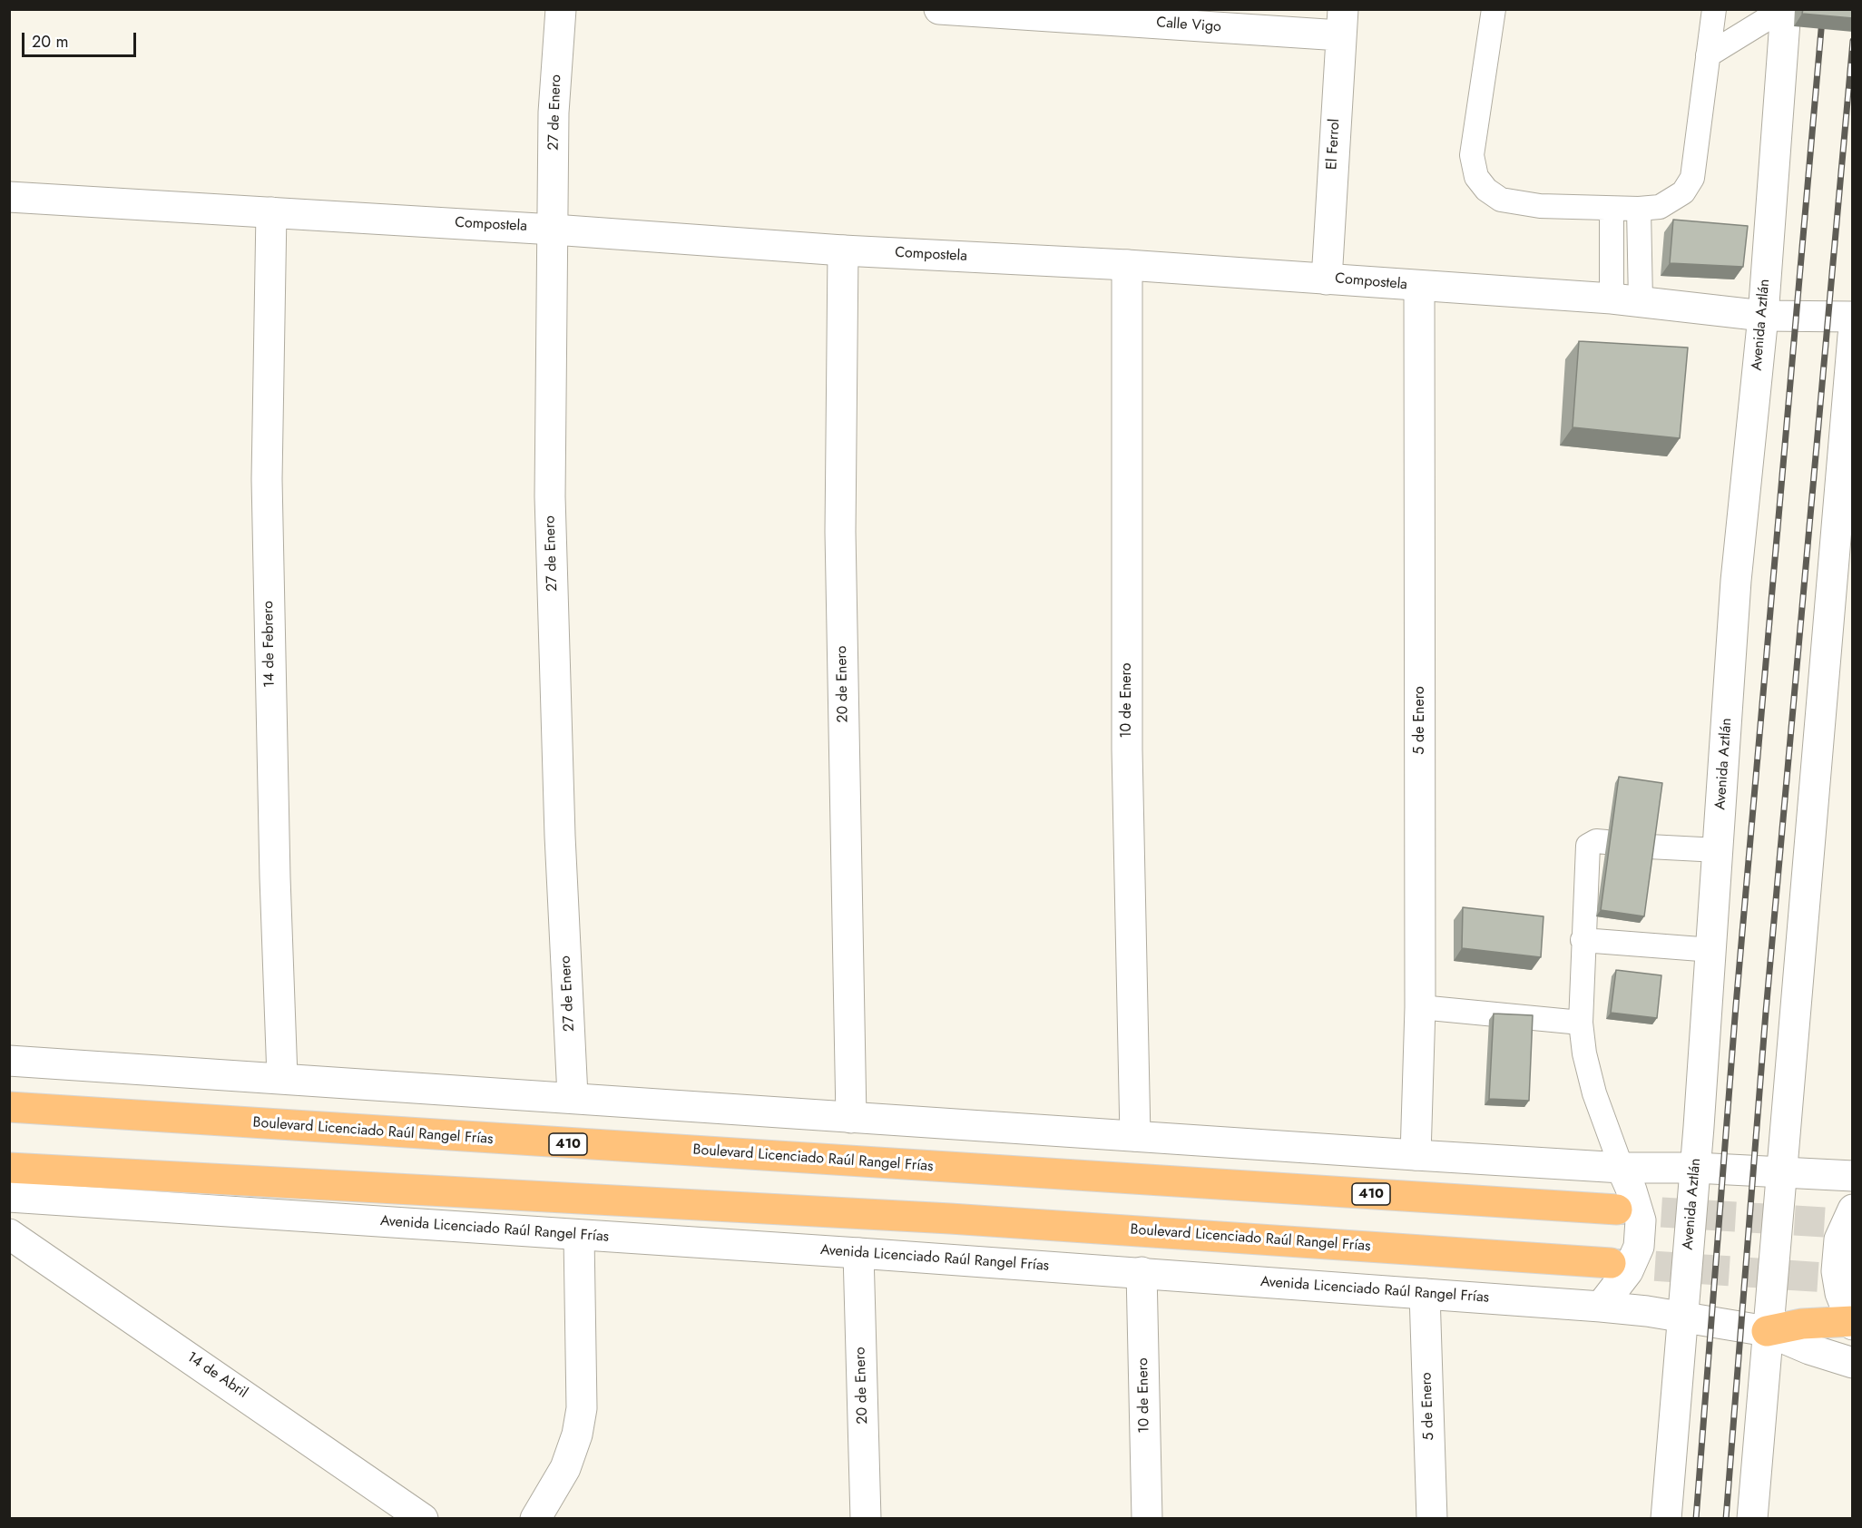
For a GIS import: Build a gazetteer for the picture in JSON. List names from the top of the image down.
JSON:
{
  "streets": {
    "main road": ["Boulevard Licenciado Raúl Rangel Frías", "410"],
    "street": [
      "Calle Vigo",
      "27 de Enero",
      "El Ferrol",
      "Compostela",
      "Avenida Aztlán",
      "14 de Febrero",
      "20 de Enero",
      "10 de Enero",
      "5 de Enero",
      "Avenida Licenciado Raúl Rangel Frías",
      "14 de Abril"
    ]
  },
  "crossings": [
    ["Calle Vigo", "El Ferrol"],
    ["27 de Enero", "Compostela"],
    ["El Ferrol", "Compostela"],
    ["Compostela", "Avenida Aztlán"],
    ["Compostela", "14 de Febrero"],
    ["Compostela", "20 de Enero"],
    ["Compostela", "10 de Enero"],
    ["Compostela", "5 de Enero"],
    ["Avenida Aztlán", "Avenida Licenciado Raúl Rangel Frías"],
    ["20 de Enero", "Avenida Licenciado Raúl Rangel Frías"],
    ["10 de Enero", "Avenida Licenciado Raúl Rangel Frías"],
    ["5 de Enero", "Avenida Licenciado Raúl Rangel Frías"]
  ],
  "scale_bar": "20 m"
}
